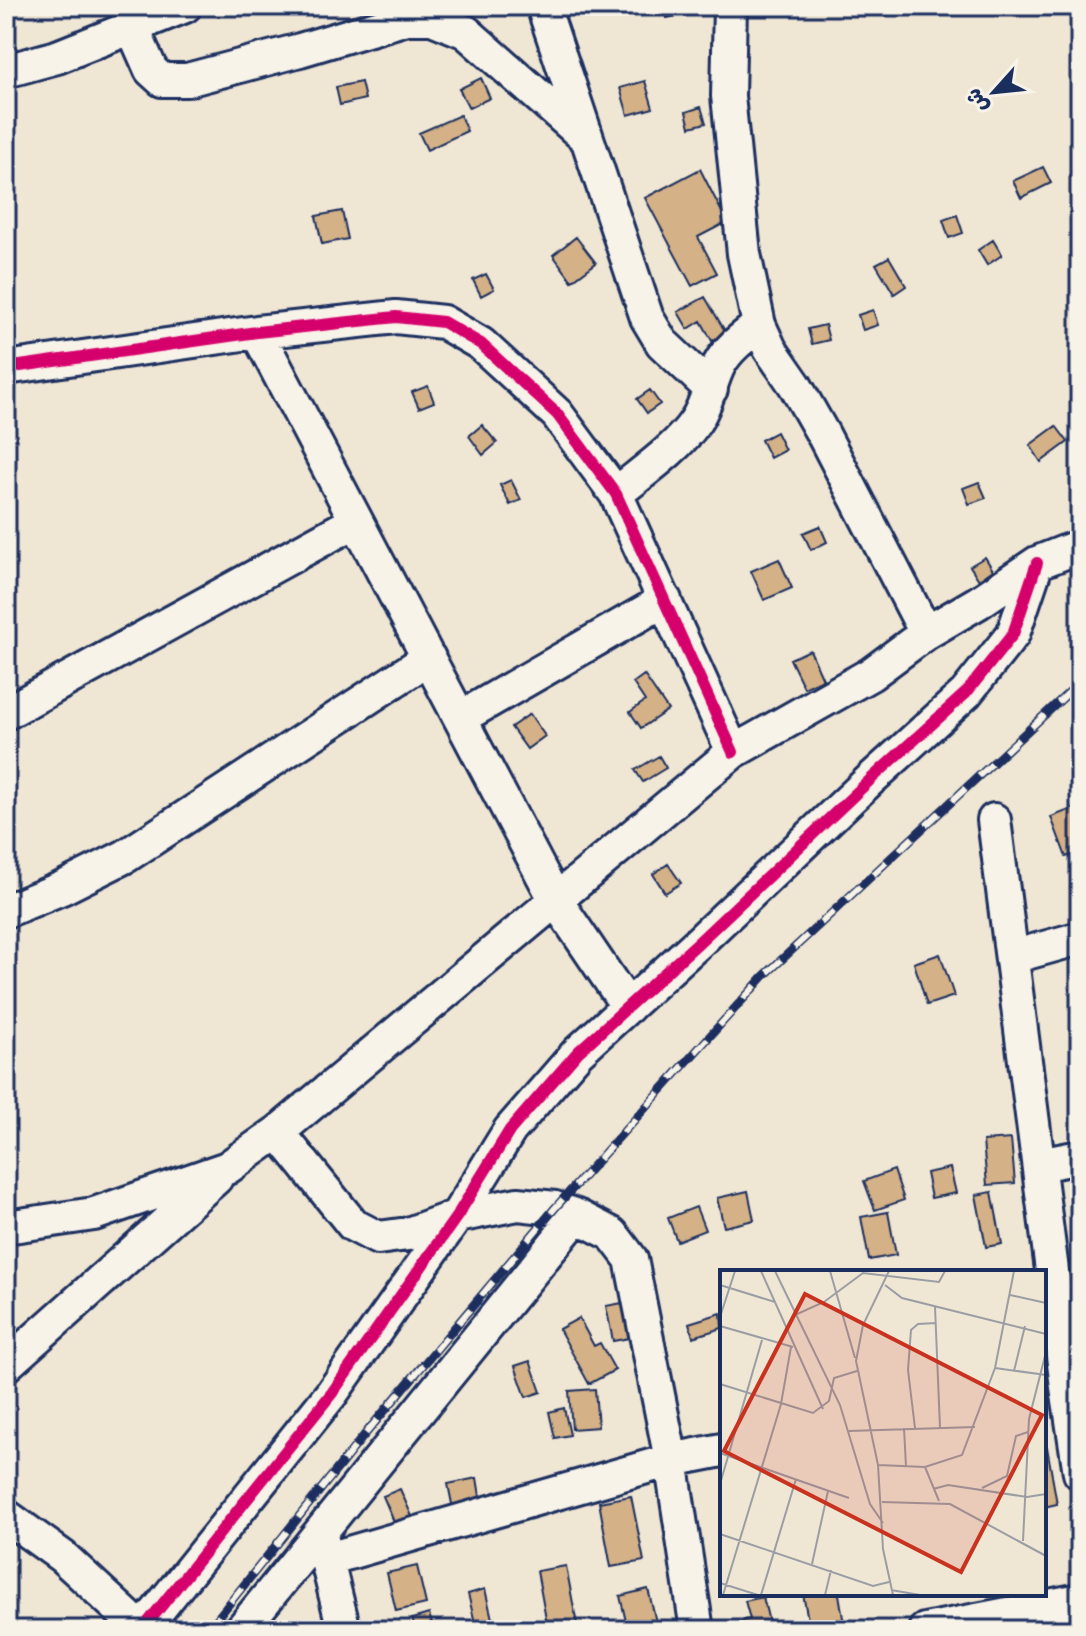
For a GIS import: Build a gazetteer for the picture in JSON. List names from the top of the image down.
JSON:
{
  "north": "bottom left"
}
